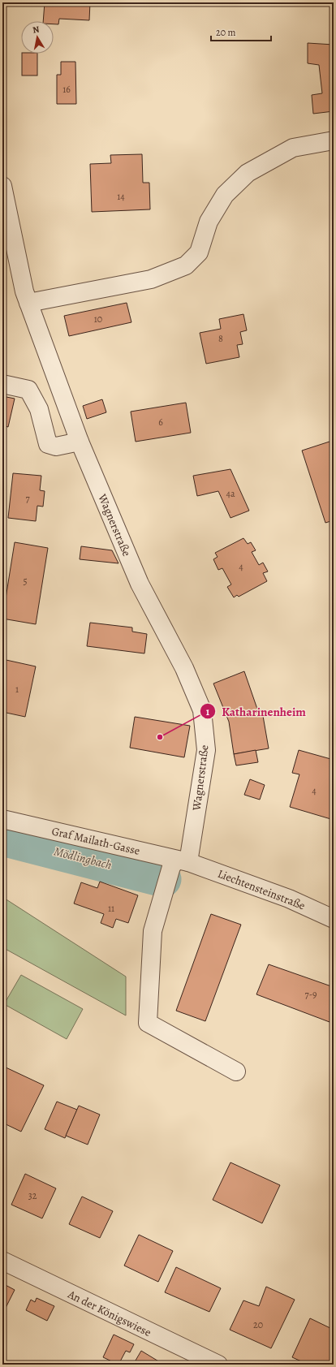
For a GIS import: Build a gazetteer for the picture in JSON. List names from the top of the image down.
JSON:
{
  "streets": {
    "street": [
      "Wagnerstraße",
      "Graf Mailath-Gasse",
      "Liechtensteinstraße",
      "An der Königswiese"
    ]
  },
  "crossings": [
    ["Wagnerstraße", "Graf Mailath-Gasse"],
    ["Wagnerstraße", "Liechtensteinstraße"],
    ["Graf Mailath-Gasse", "Liechtensteinstraße"]
  ],
  "water": ["Mödlingbach"],
  "places": ["Katharinenheim"],
  "house_numbers": [
    "16",
    "14",
    "10",
    "8",
    "6",
    "4a",
    "7",
    "4",
    "5",
    "1",
    "4",
    "11",
    "7-9",
    "32",
    "20"
  ],
  "scale_bar": "20 m",
  "north": "top"
}
